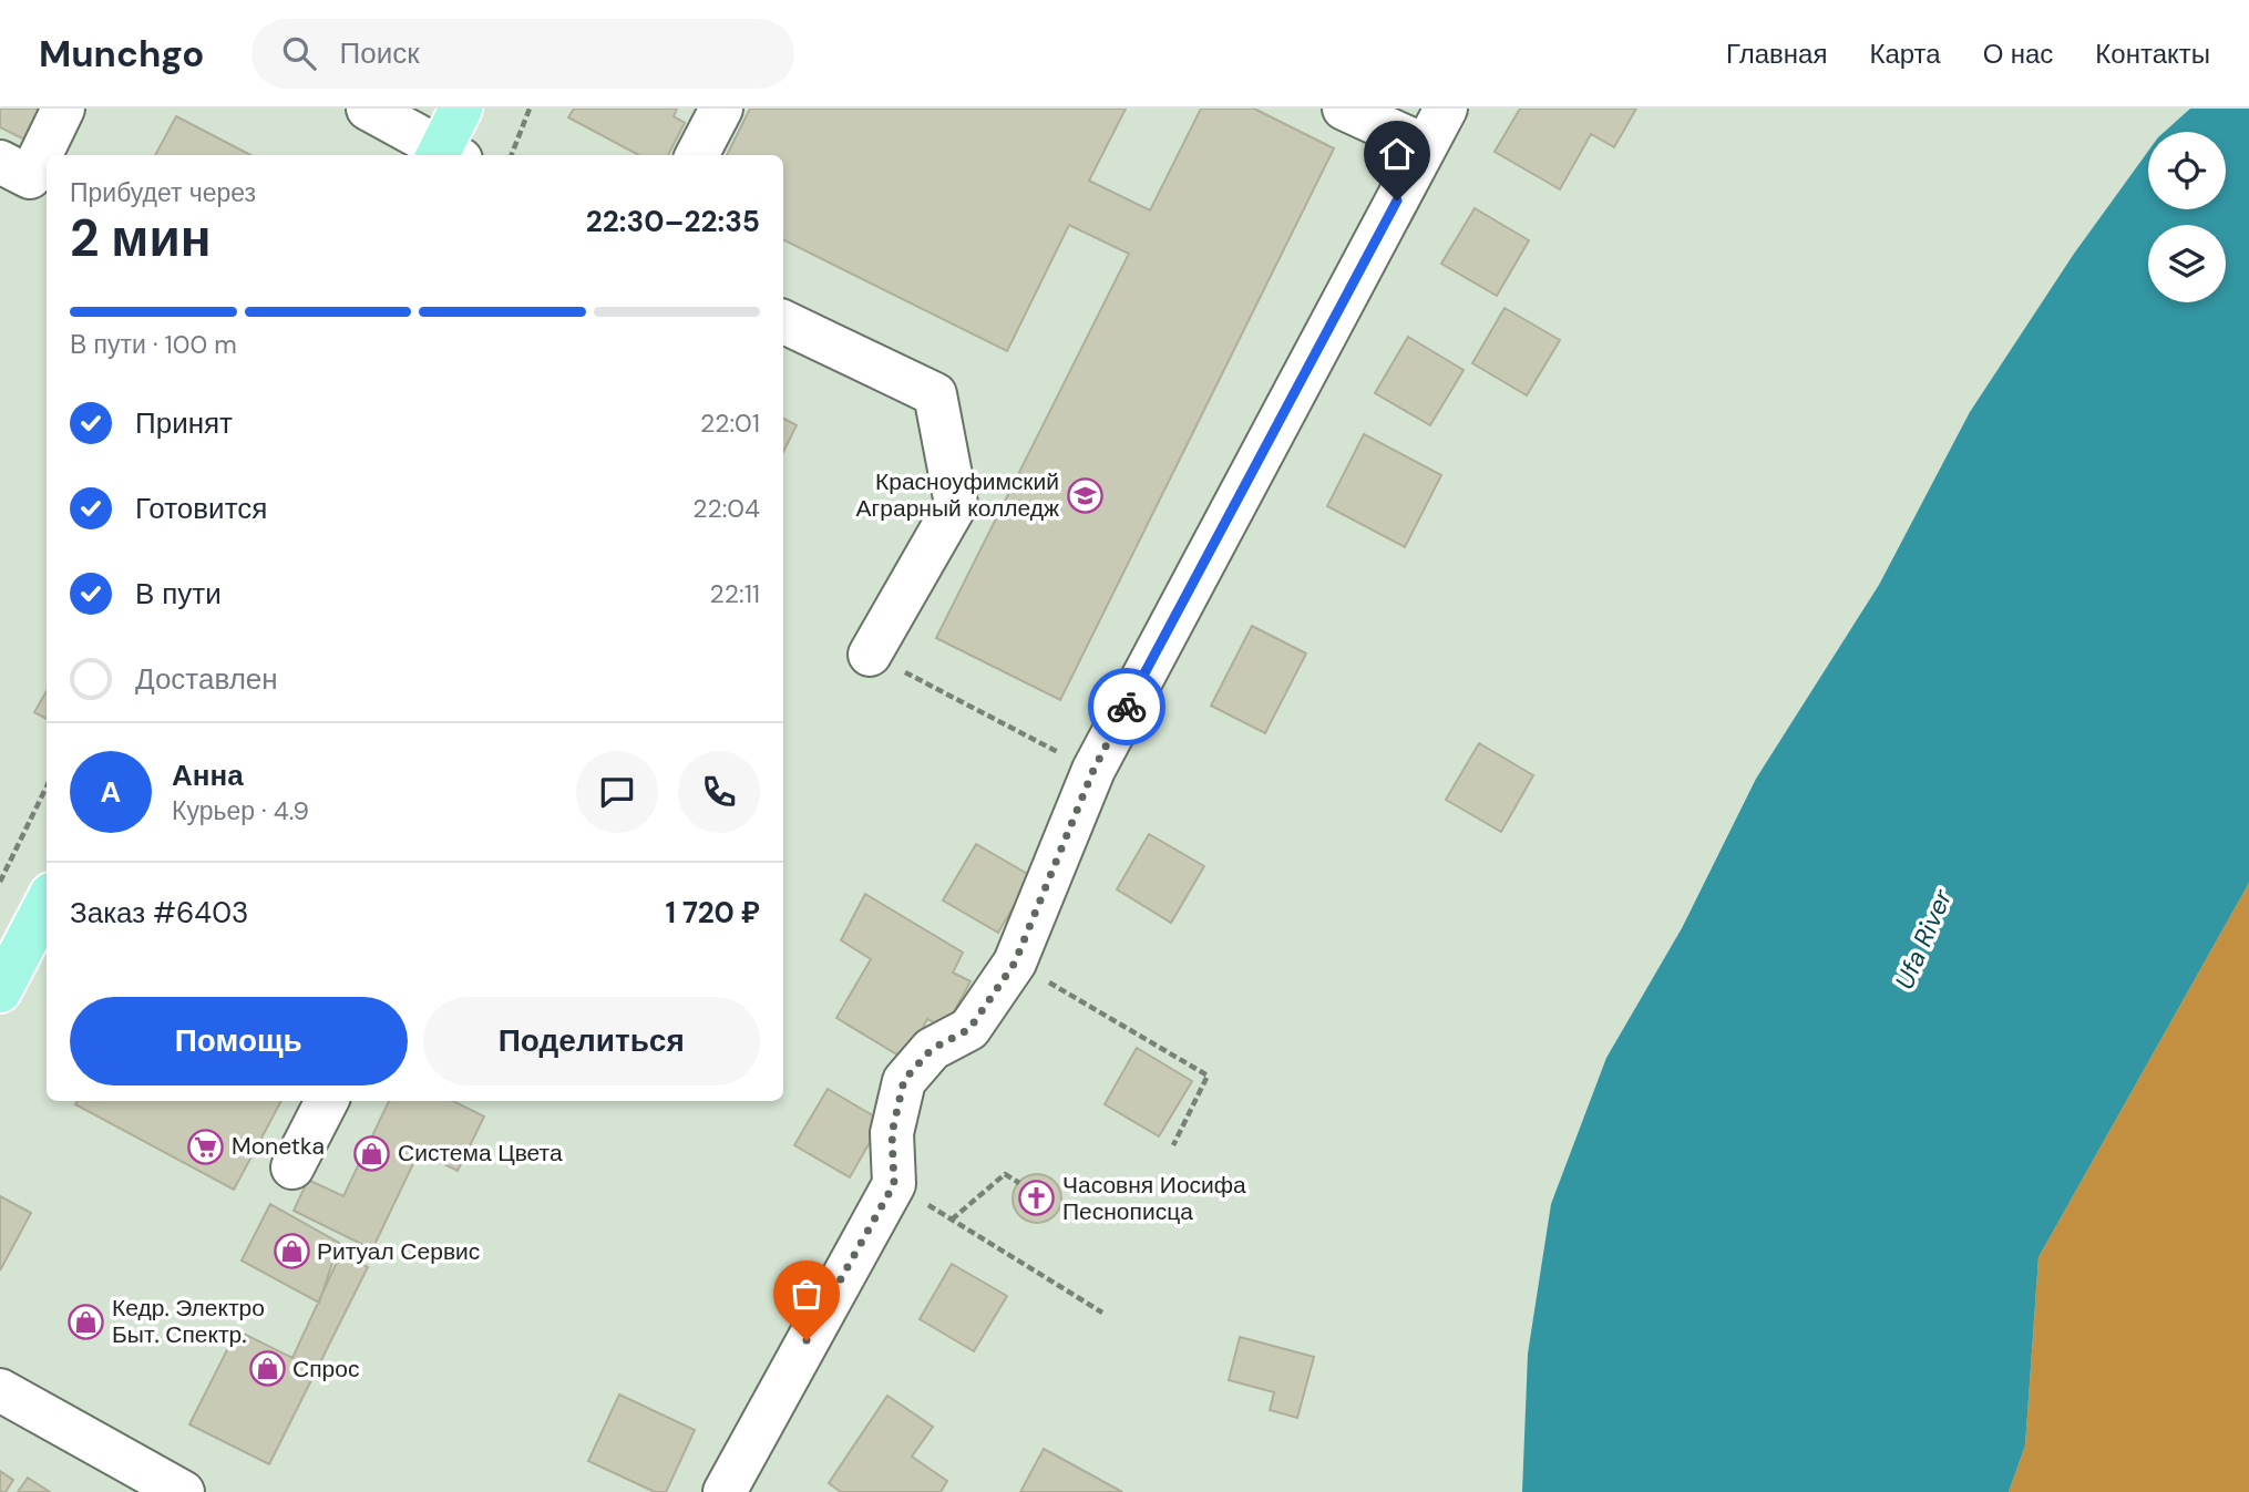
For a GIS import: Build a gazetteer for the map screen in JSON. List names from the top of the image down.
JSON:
{
  "water": ["Ufa River"],
  "places": {
    "school or university": ["Красноуфимский Аграрный колледж"],
    "supermarket": ["Monetka"],
    "shop": [
      "Система Цвета",
      "Ритуал Сервис",
      "Кедр. Электро Быт. Спектр.",
      "Спрос"
    ],
    "church": ["Часовня Иосифа Песнописца"]
  },
  "page": {
    "header": "Munchgo",
    "search": "Поиск",
    "nav": [
      "Главная",
      "Карта",
      "О нас",
      "Контакты"
    ],
    "heading": ["2 мин", "Прибудет через", "22:30–22:35"],
    "panel": [
      "Анна",
      "Курьер · 4.9",
      "Заказ #6403",
      "1 720 ₽"
    ],
    "bar": "В пути · 100 m",
    "list": [
      ["Принят", "22:01"],
      ["Готовится", "22:04"],
      ["В пути", "22:11"],
      "Доставлен"
    ],
    "round": "А",
    "buttons": ["Помощь", "Поделиться"]
  }
}
